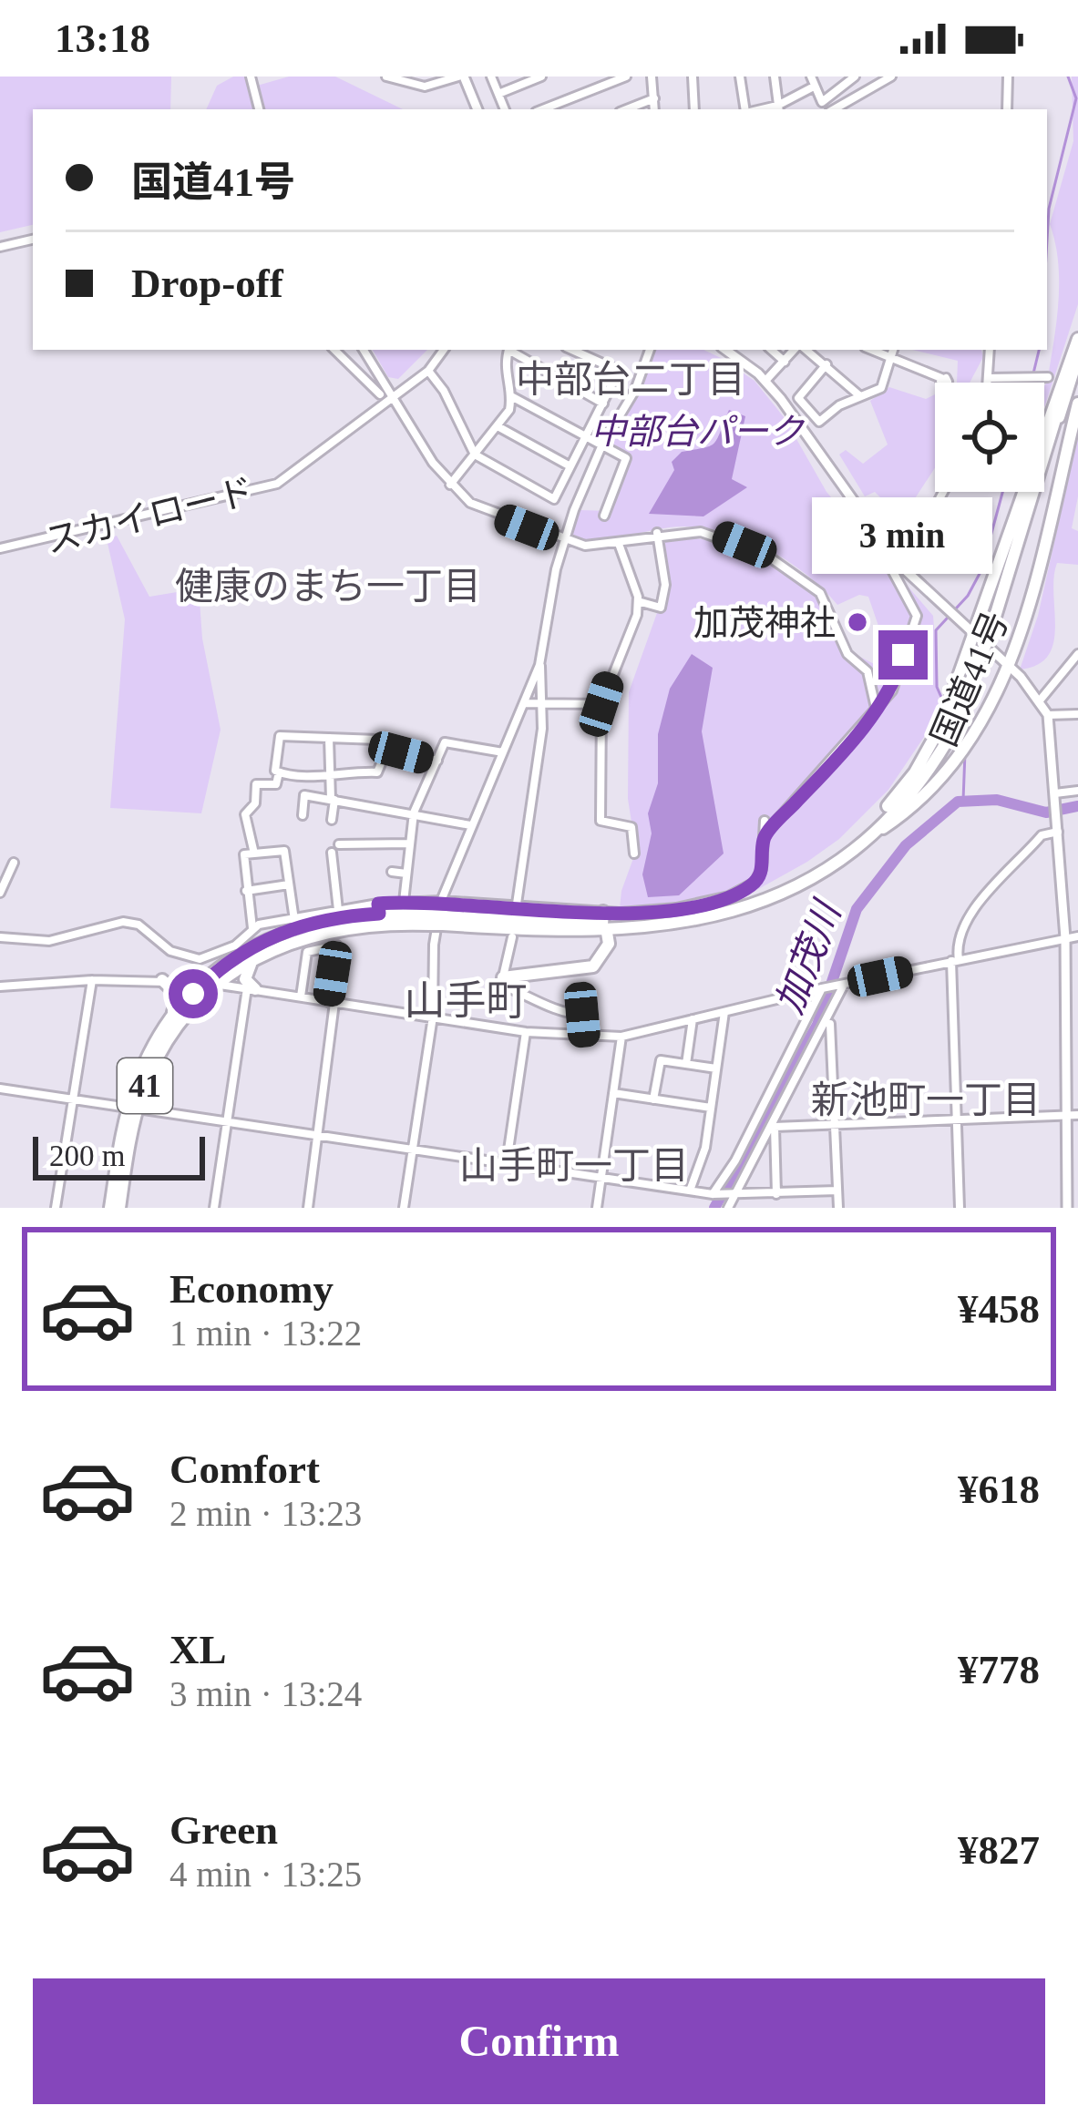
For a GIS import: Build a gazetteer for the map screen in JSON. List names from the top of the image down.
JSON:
{
  "streets": {
    "highway": ["国道41号", "41"],
    "street": ["スカイロード"]
  },
  "crossings": [
    ["国道41号", "41"]
  ],
  "districts": [
    "中部台二丁目",
    "健康のまち一丁目",
    "山手町",
    "新池町一丁目",
    "山手町一丁目"
  ],
  "water": ["加茂川"],
  "parks": ["中部台パーク"],
  "places": ["加茂神社"],
  "scale_bar": "200 m",
  "page": {
    "status": "13:18",
    "banner": ["国道41号", "Drop-off"],
    "bubble": "3 min",
    "scale": "200 m",
    "list": [
      {
        "name": "Economy",
        "note": "1 min · 13:22",
        "value": "¥458"
      },
      {
        "name": "Comfort",
        "note": "2 min · 13:23",
        "value": "¥618"
      },
      {
        "name": "XL",
        "note": "3 min · 13:24",
        "value": "¥778"
      },
      {
        "name": "Green",
        "note": "4 min · 13:25",
        "value": "¥827"
      }
    ],
    "buttons": "Confirm"
  }
}
